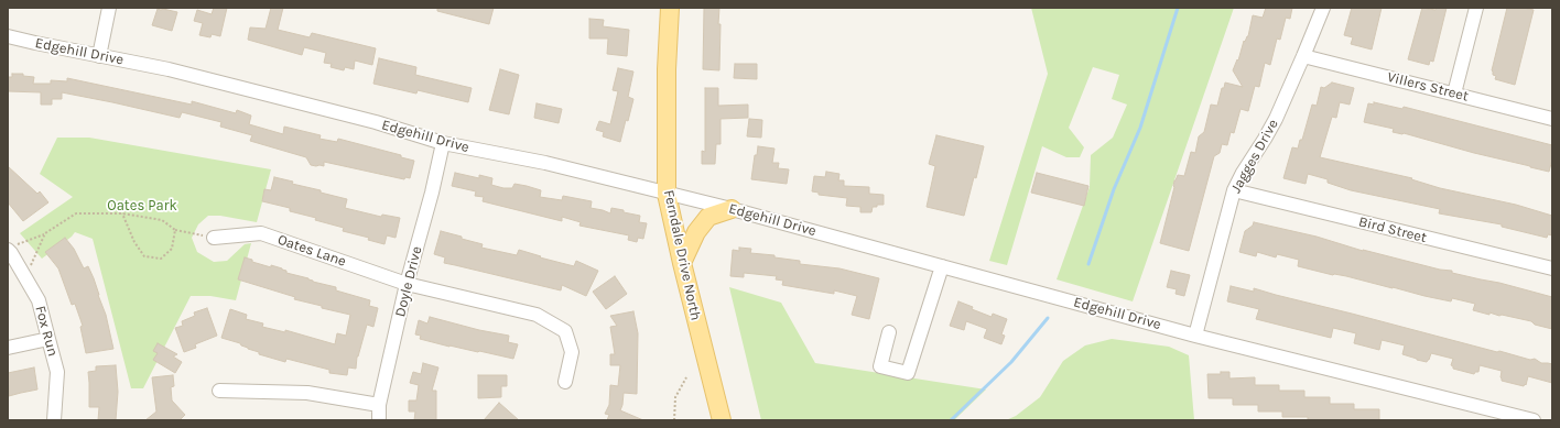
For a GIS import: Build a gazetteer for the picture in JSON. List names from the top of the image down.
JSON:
{
  "streets": {
    "main road": ["Ferndale Drive North"],
    "street": [
      "Edgehill Drive",
      "Villers Street",
      "Jagges Drive",
      "Bird Street",
      "Oates Lane",
      "Doyle Drive",
      "Fox Run"
    ]
  },
  "crossings": [
    ["Edgehill Drive", "Jagges Drive"],
    ["Edgehill Drive", "Ferndale Drive North"],
    ["Edgehill Drive", "Doyle Drive"],
    ["Villers Street", "Jagges Drive"],
    ["Jagges Drive", "Bird Street"],
    ["Oates Lane", "Doyle Drive"]
  ],
  "parks": ["Oates Park"]
}
